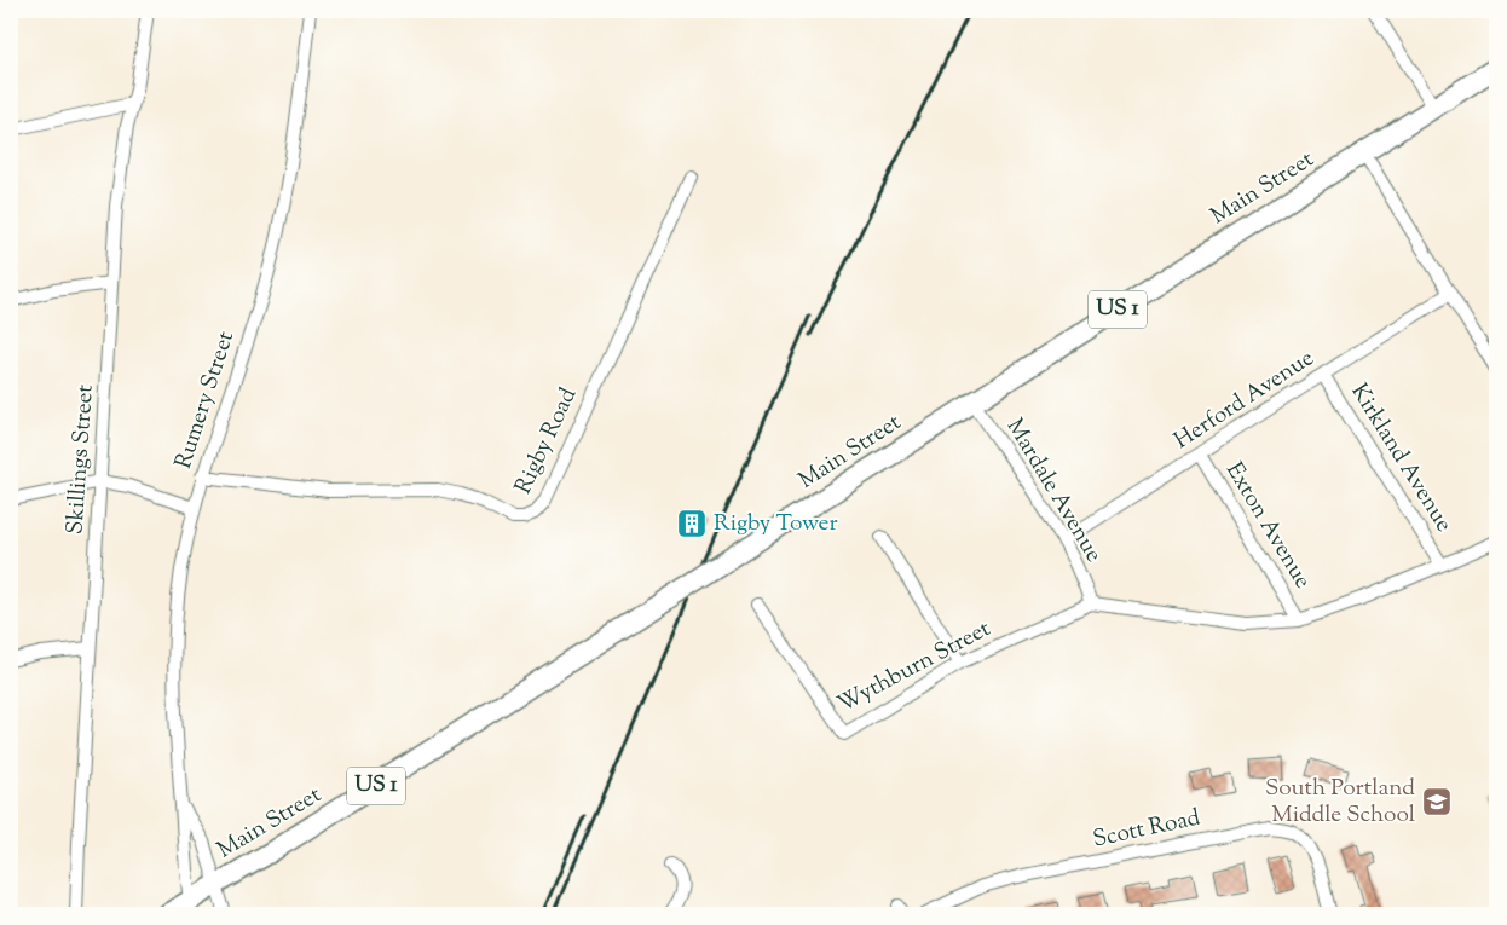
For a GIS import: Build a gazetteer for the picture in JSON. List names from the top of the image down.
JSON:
{
  "streets": {
    "main road": ["Main Street", "US 1"],
    "street": [
      "Rumery Street",
      "Herford Avenue",
      "Rigby Road",
      "Kirkland Avenue",
      "Skillings Street",
      "Mardale Avenue",
      "Exton Avenue",
      "Wythburn Street",
      "Scott Road"
    ]
  },
  "crossings": [
    ["Main Street", "Rumery Street"],
    ["Main Street", "Mardale Avenue"],
    ["Rumery Street", "Rigby Road"],
    ["Herford Avenue", "Kirkland Avenue"],
    ["Herford Avenue", "Mardale Avenue"],
    ["Herford Avenue", "Exton Avenue"],
    ["Mardale Avenue", "Wythburn Street"]
  ],
  "places": {
    "building": ["Rigby Tower"],
    "school or university": ["South Portland Middle School"]
  }
}
